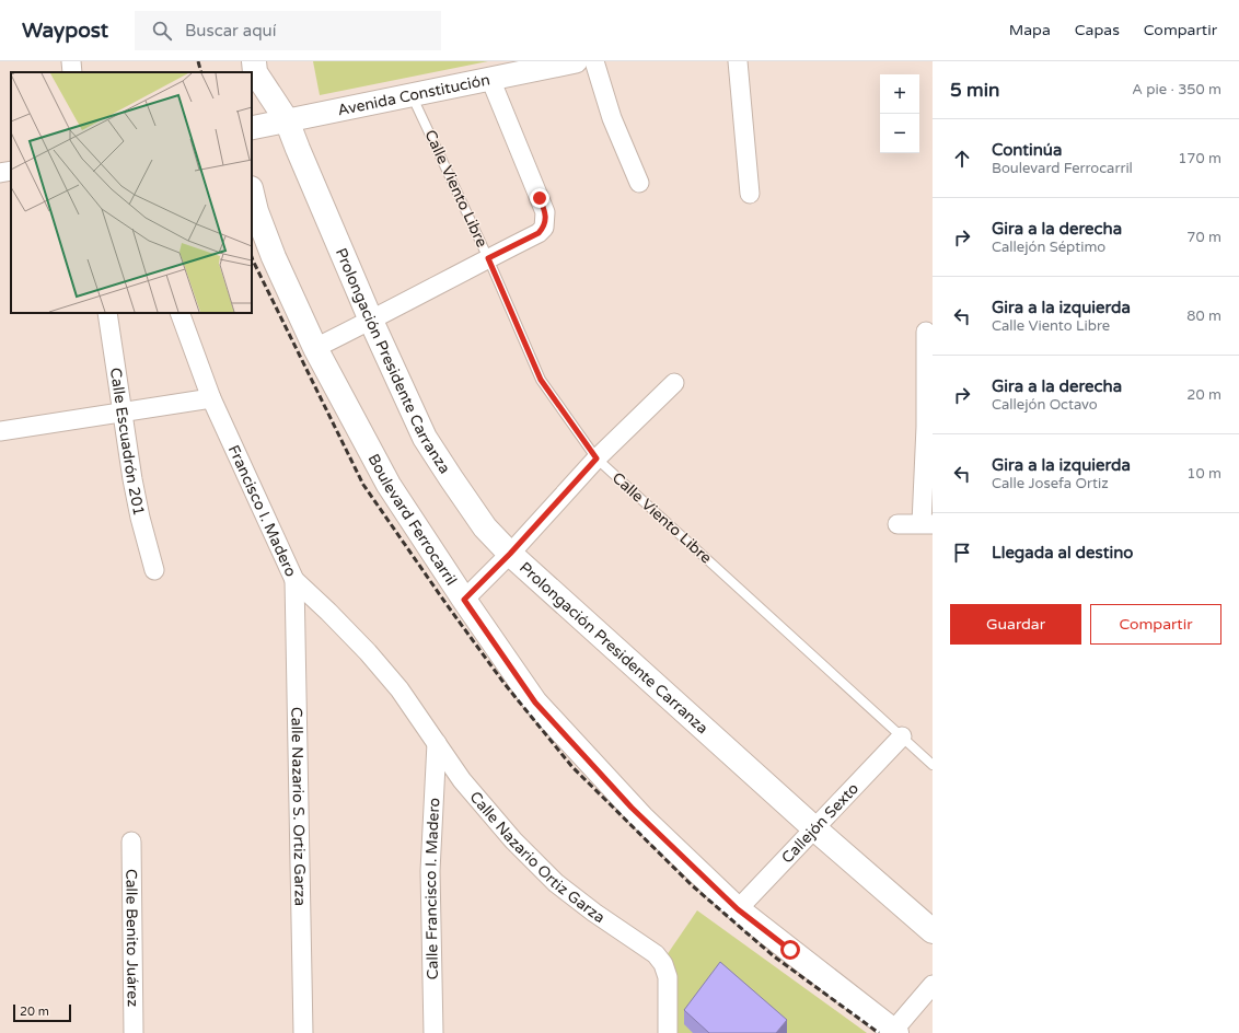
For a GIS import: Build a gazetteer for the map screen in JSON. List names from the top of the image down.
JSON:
{
  "streets": {
    "main road": ["Prolongación Presidente Carranza", "Boulevard Ferrocarril"],
    "street": [
      "Avenida Constitución",
      "Calle Escuadrón 201",
      "Francisco I. Madero",
      "Calle Nazario S. Ortiz Garza",
      "Callejón Sexto",
      "Calle Nazario Ortiz Garza",
      "Calle Francisco I. Madero",
      "Calle Benito Juárez"
    ],
    "lane": ["Calle Viento Libre"]
  },
  "crossings": [
    ["Avenida Constitución", "Calle Viento Libre"],
    ["Avenida Constitución", "Prolongación Presidente Carranza"],
    ["Calle Viento Libre", "Callejón Sexto"],
    ["Prolongación Presidente Carranza", "Callejón Sexto"],
    ["Francisco I. Madero", "Calle Nazario S. Ortiz Garza"],
    ["Francisco I. Madero", "Calle Nazario Ortiz Garza"],
    ["Francisco I. Madero", "Calle Francisco I. Madero"],
    ["Boulevard Ferrocarril", "Callejón Sexto"],
    ["Calle Nazario Ortiz Garza", "Calle Francisco I. Madero"]
  ],
  "scale_bar": "20 m",
  "page": {
    "header": "Waypost",
    "search": "Buscar aquí",
    "nav": ["Mapa", "Capas", "Compartir"],
    "heading": ["5 min", "A pie · 350 m"],
    "map_buttons": ["+", "−"],
    "list": [
      ["Continúa", "Boulevard Ferrocarril", "170 m"],
      ["Gira a la derecha", "Callejón Séptimo", "70 m"],
      ["Gira a la izquierda", "Calle Viento Libre", "80 m"],
      ["Gira a la derecha", "Callejón Octavo", "20 m"],
      ["Gira a la izquierda", "Calle Josefa Ortiz", "10 m"],
      "Llegada al destino"
    ],
    "buttons": ["Guardar", "Compartir"],
    "scale": "20 m"
  }
}
